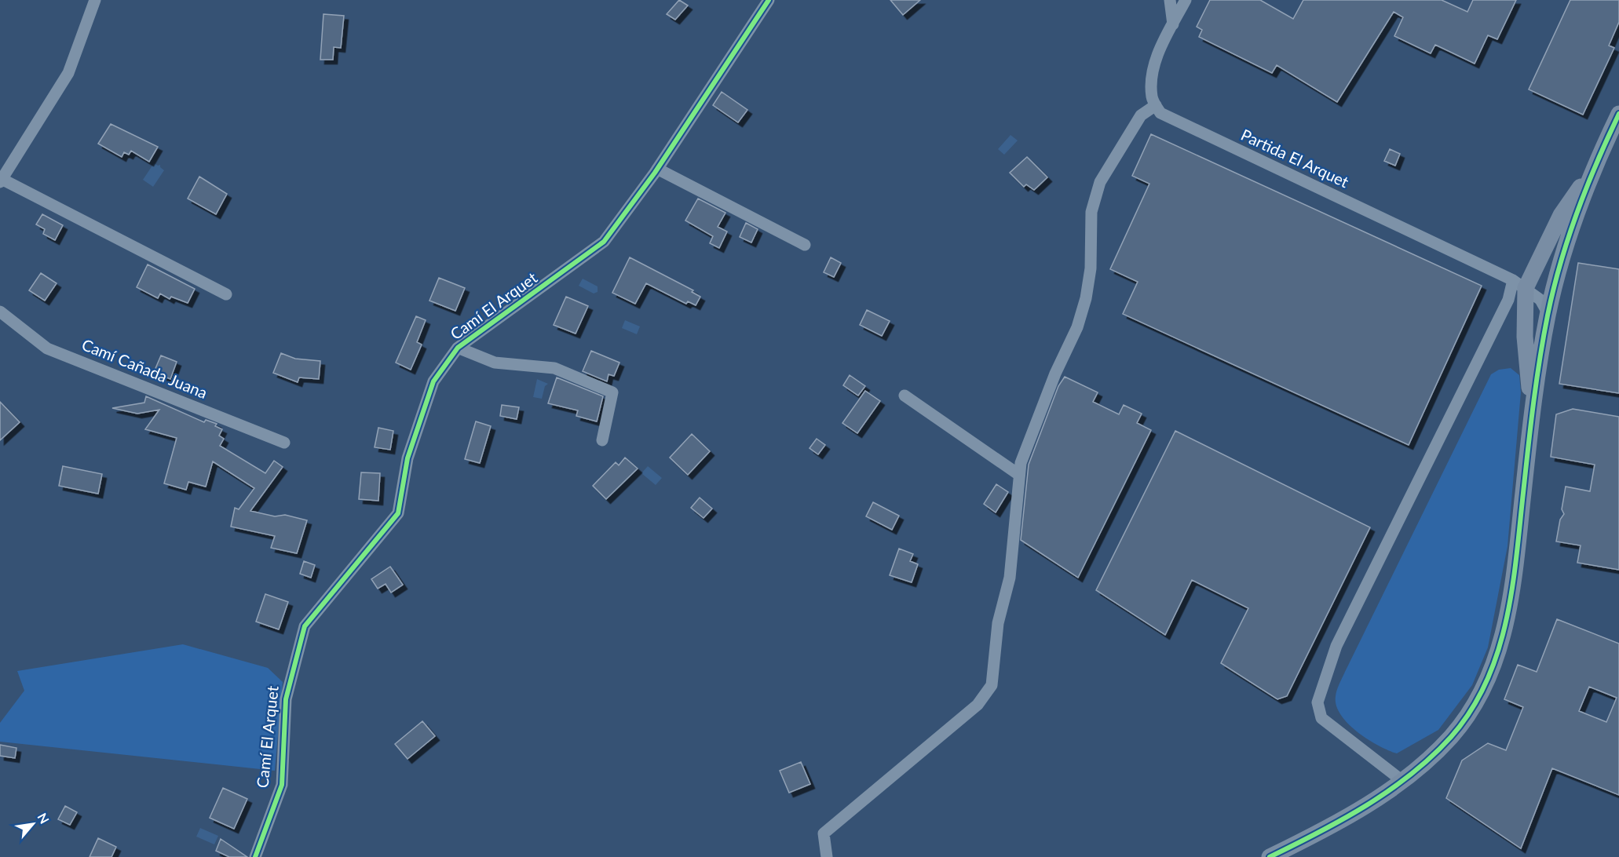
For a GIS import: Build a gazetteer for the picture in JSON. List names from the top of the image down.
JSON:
{
  "streets": {
    "street": ["Partida El Arquet", "Camí El Arquet", "Camí Cañada Juana"]
  },
  "north": "top right"
}
